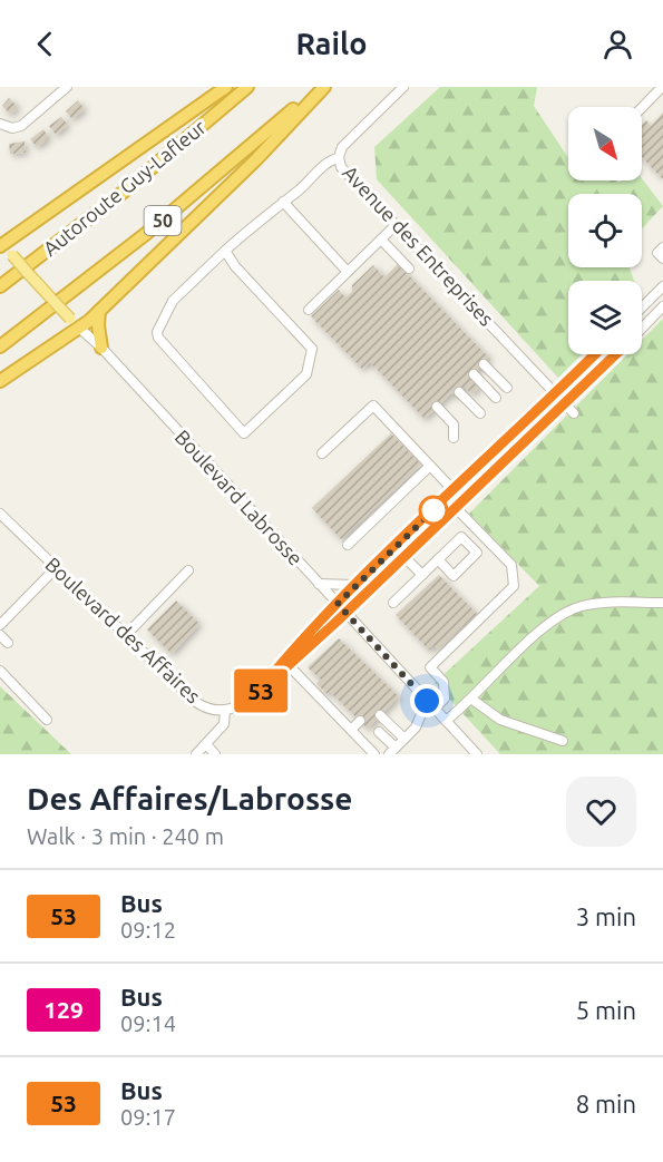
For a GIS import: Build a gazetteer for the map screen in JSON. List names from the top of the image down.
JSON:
{
  "streets": {
    "highway": ["Autoroute Guy-Lafleur", "50"],
    "main road": ["Boulevard Labrosse"],
    "street": ["Avenue des Entreprises", "Boulevard des Affaires"]
  },
  "crossings": [
    ["Avenue des Entreprises", "Boulevard des Affaires"],
    ["Boulevard Labrosse", "Boulevard des Affaires"]
  ],
  "lines": ["bus line 53"],
  "north": "bottom right",
  "page": {
    "header": "Railo",
    "on_map": "53",
    "heading": ["Des Affaires/Labrosse", "Walk · 3 min · 240 m"],
    "list": [
      {
        "mark": "53",
        "name": "Bus",
        "note": "09:12",
        "value": "3 min"
      },
      {
        "mark": "129",
        "name": "Bus",
        "note": "09:14",
        "value": "5 min"
      },
      {
        "mark": "53",
        "name": "Bus",
        "note": "09:17",
        "value": "8 min"
      }
    ]
  }
}
